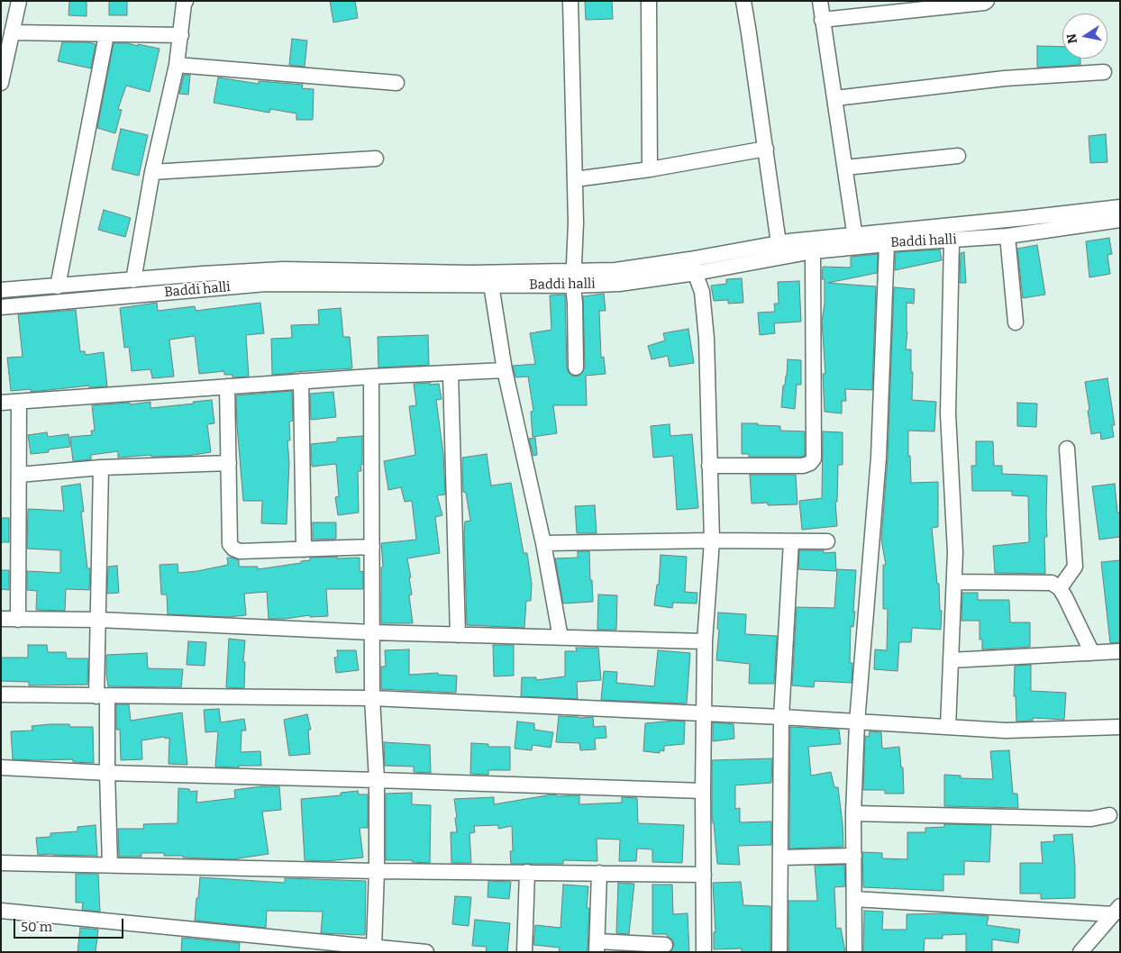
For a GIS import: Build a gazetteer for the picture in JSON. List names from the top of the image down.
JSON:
{
  "streets": {
    "street": ["Baddi halli"]
  },
  "scale_bar": "50 m",
  "north": "left"
}
